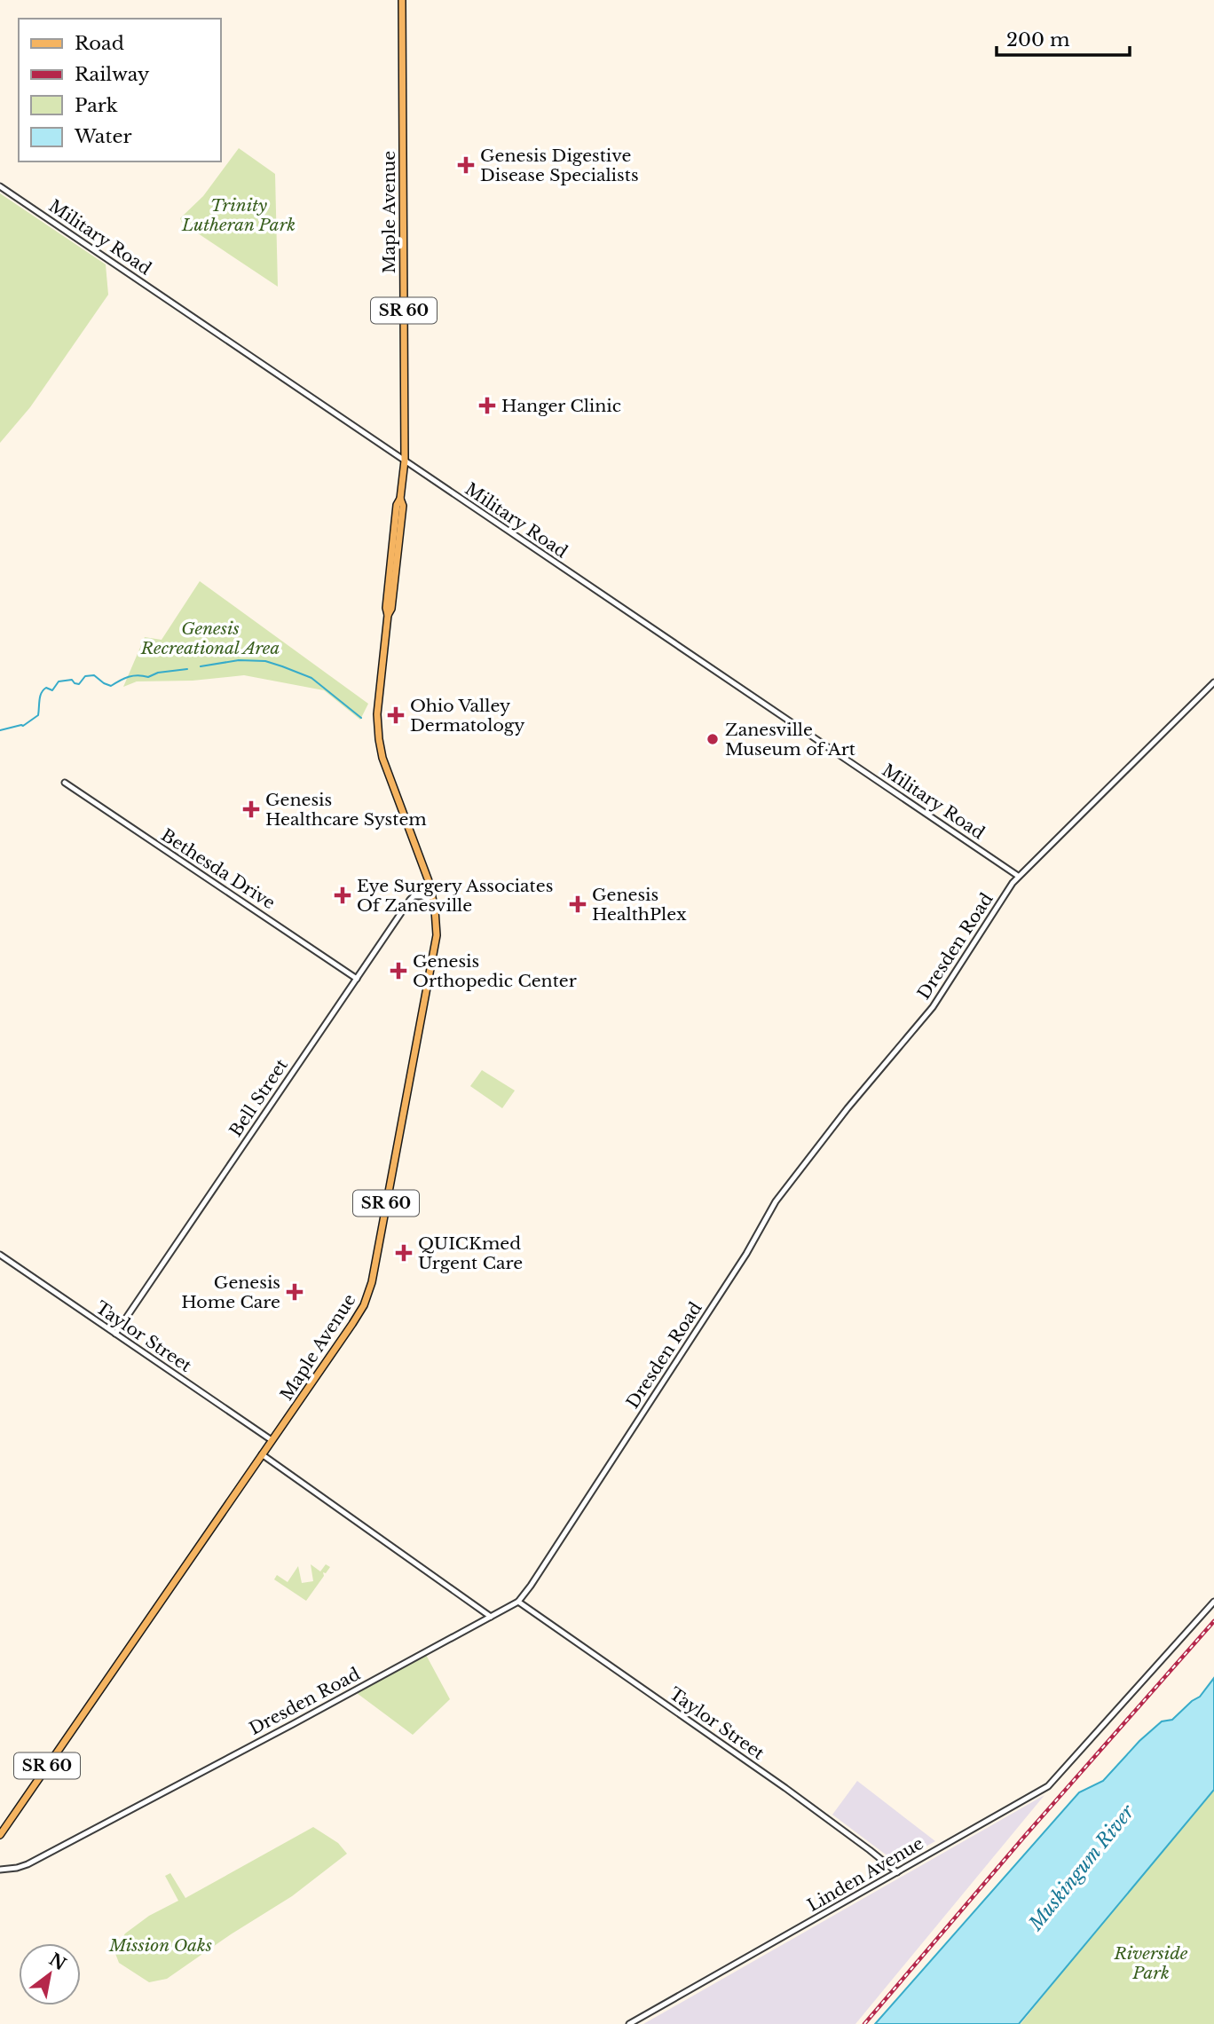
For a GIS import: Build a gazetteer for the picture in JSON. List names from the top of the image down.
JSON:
{
  "streets": {
    "main road": ["Maple Avenue", "SR 60"],
    "street": [
      "Military Road",
      "Bethesda Drive",
      "Dresden Road",
      "Bell Street",
      "Taylor Street",
      "Linden Avenue"
    ]
  },
  "crossings": [
    ["Maple Avenue", "Military Road"],
    ["Maple Avenue", "Bell Street"],
    ["Maple Avenue", "Taylor Street"],
    ["Military Road", "Dresden Road"],
    ["Bethesda Drive", "Bell Street"],
    ["Dresden Road", "Taylor Street"],
    ["Bell Street", "Taylor Street"],
    ["Taylor Street", "Linden Avenue"]
  ],
  "water": ["Muskingum River"],
  "parks": [
    "Trinity Lutheran Park",
    "Genesis Recreational Area",
    "Mission Oaks",
    "Riverside Park"
  ],
  "places": {
    "health": [
      "Genesis Digestive Disease Specialists",
      "Hanger Clinic",
      "Ohio Valley Dermatology",
      "Genesis Healthcare System",
      "Eye Surgery Associates Of Zanesville",
      "Genesis HealthPlex",
      "Genesis Orthopedic Center",
      "QUICKmed Urgent Care",
      "Genesis Home Care"
    ],
    "other": ["Zanesville Museum of Art"]
  },
  "legend": [
    "Road",
    "Railway",
    "Park",
    "Water"
  ],
  "scale_bar": "200 m",
  "north": "top right"
}
